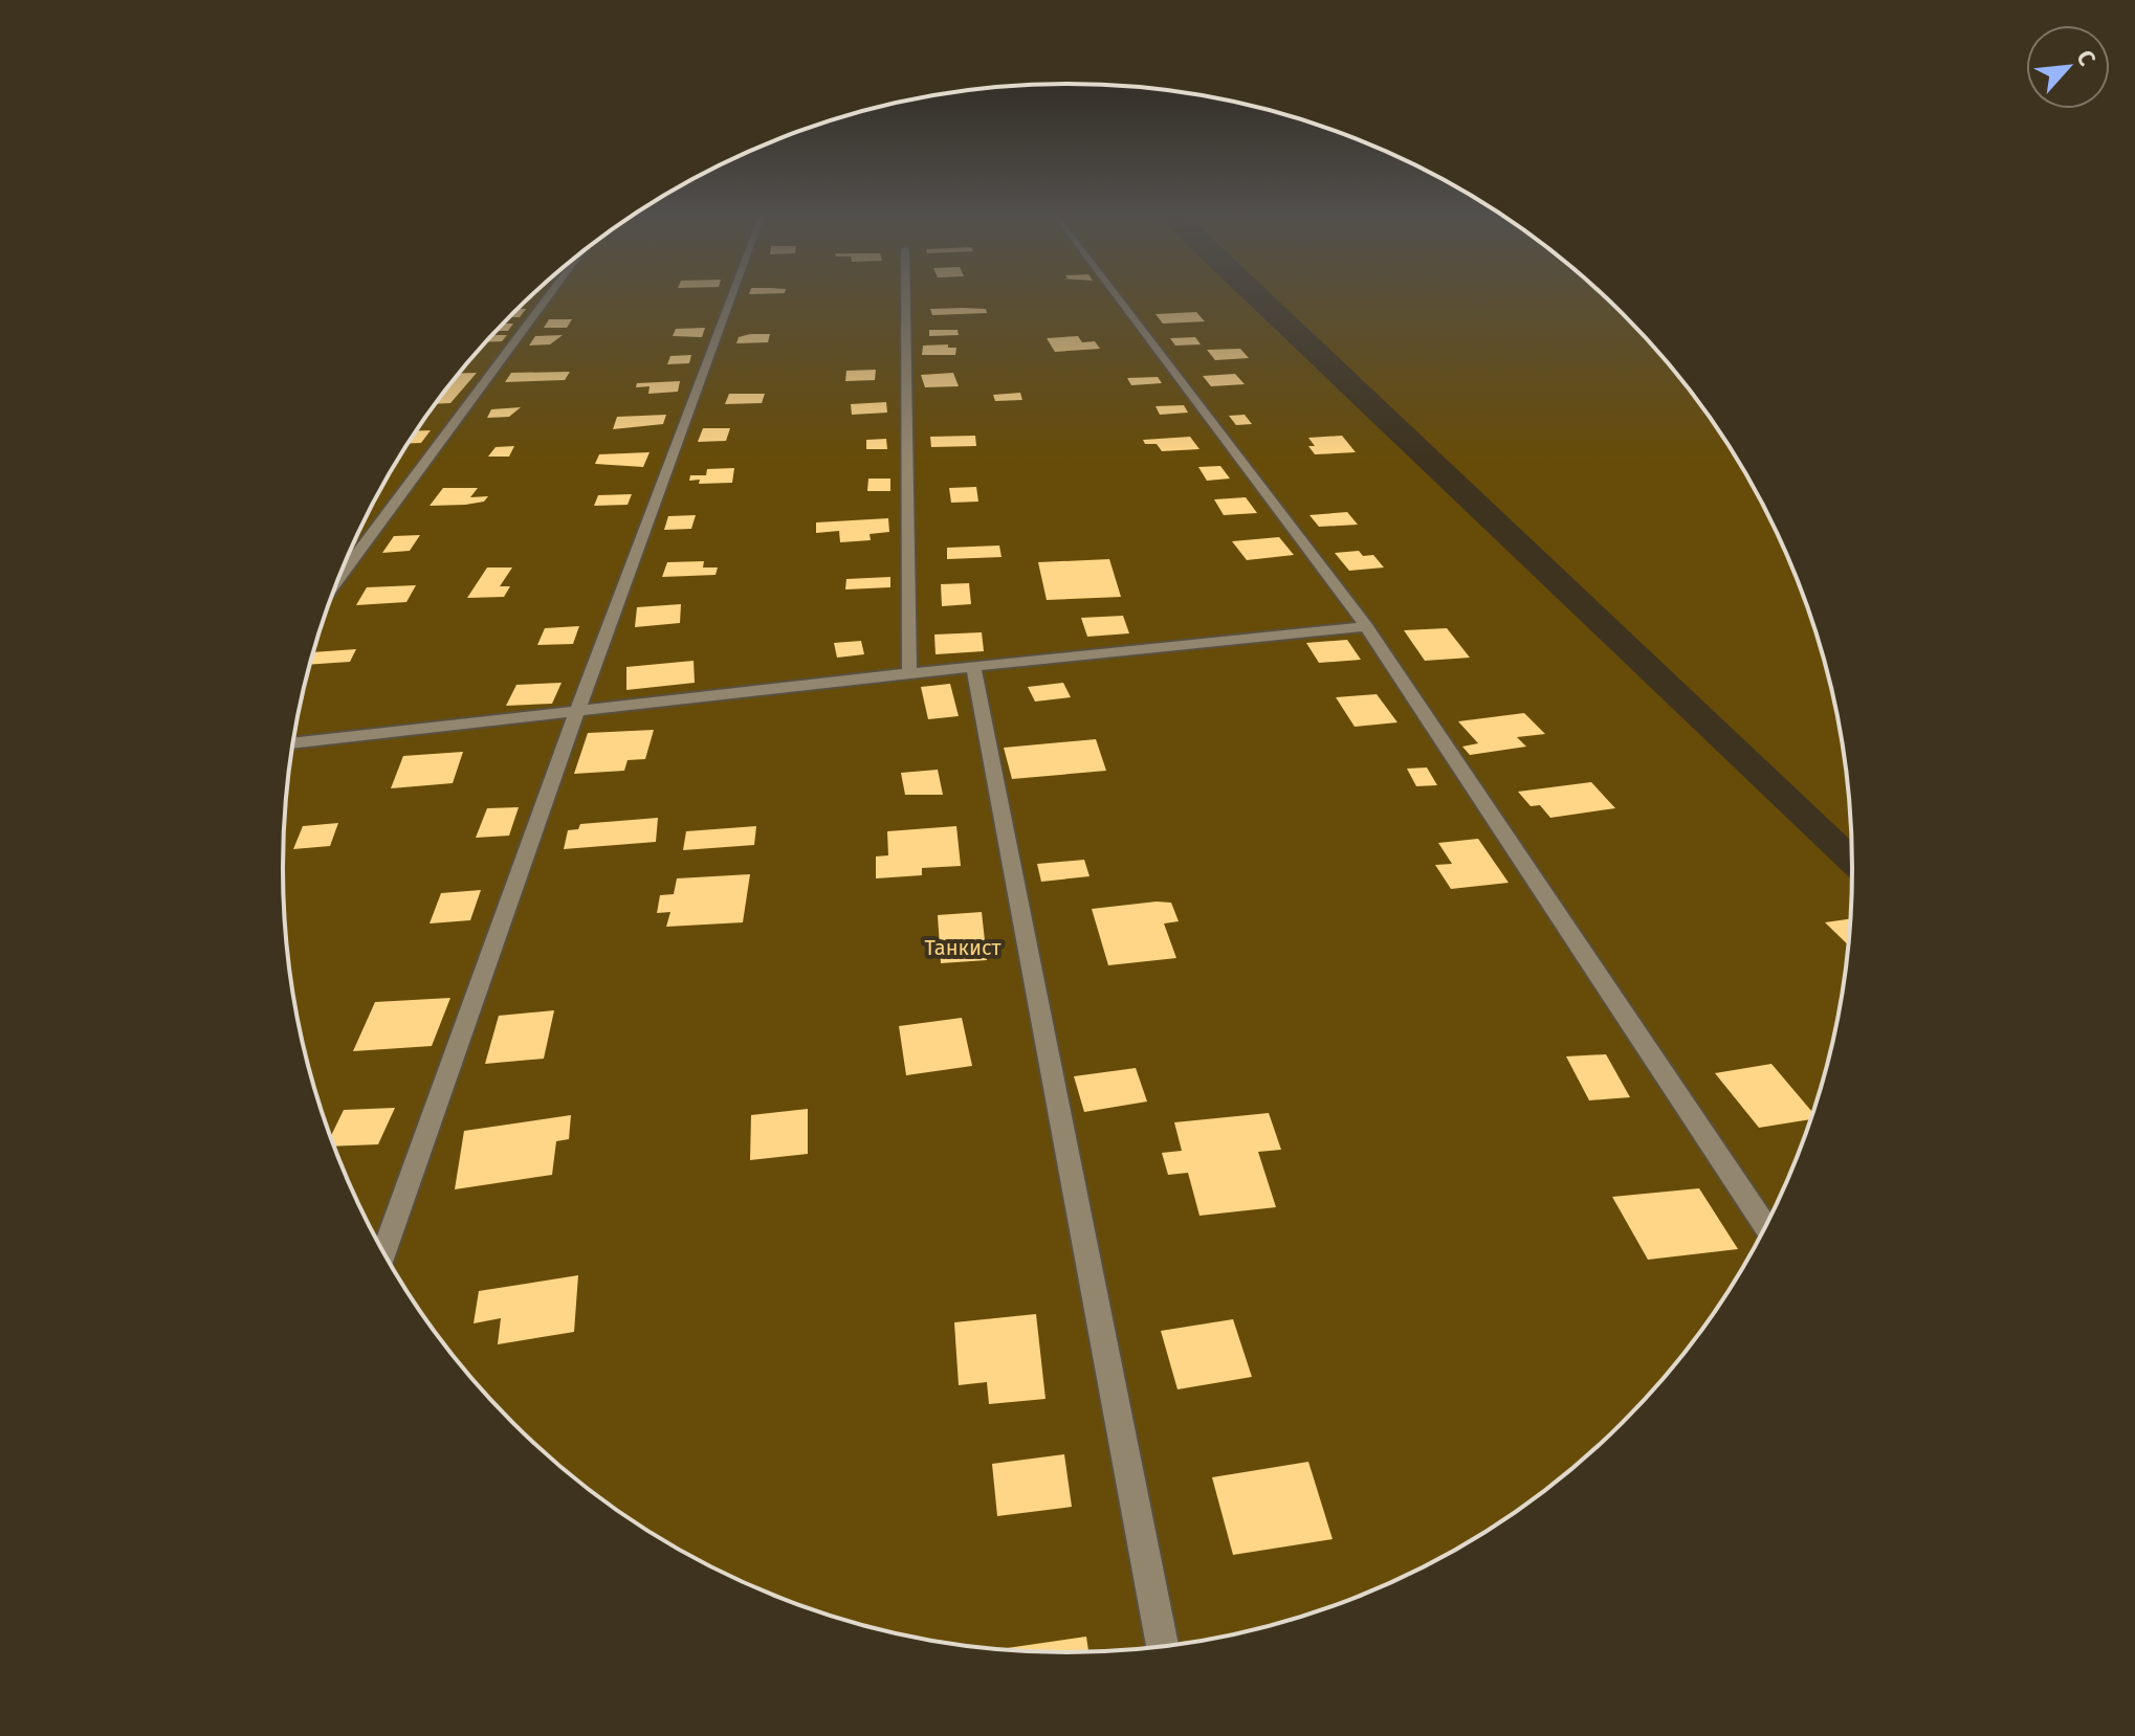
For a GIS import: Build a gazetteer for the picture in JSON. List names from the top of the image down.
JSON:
{
  "parks": ["Танкист"],
  "north": "top right"
}
